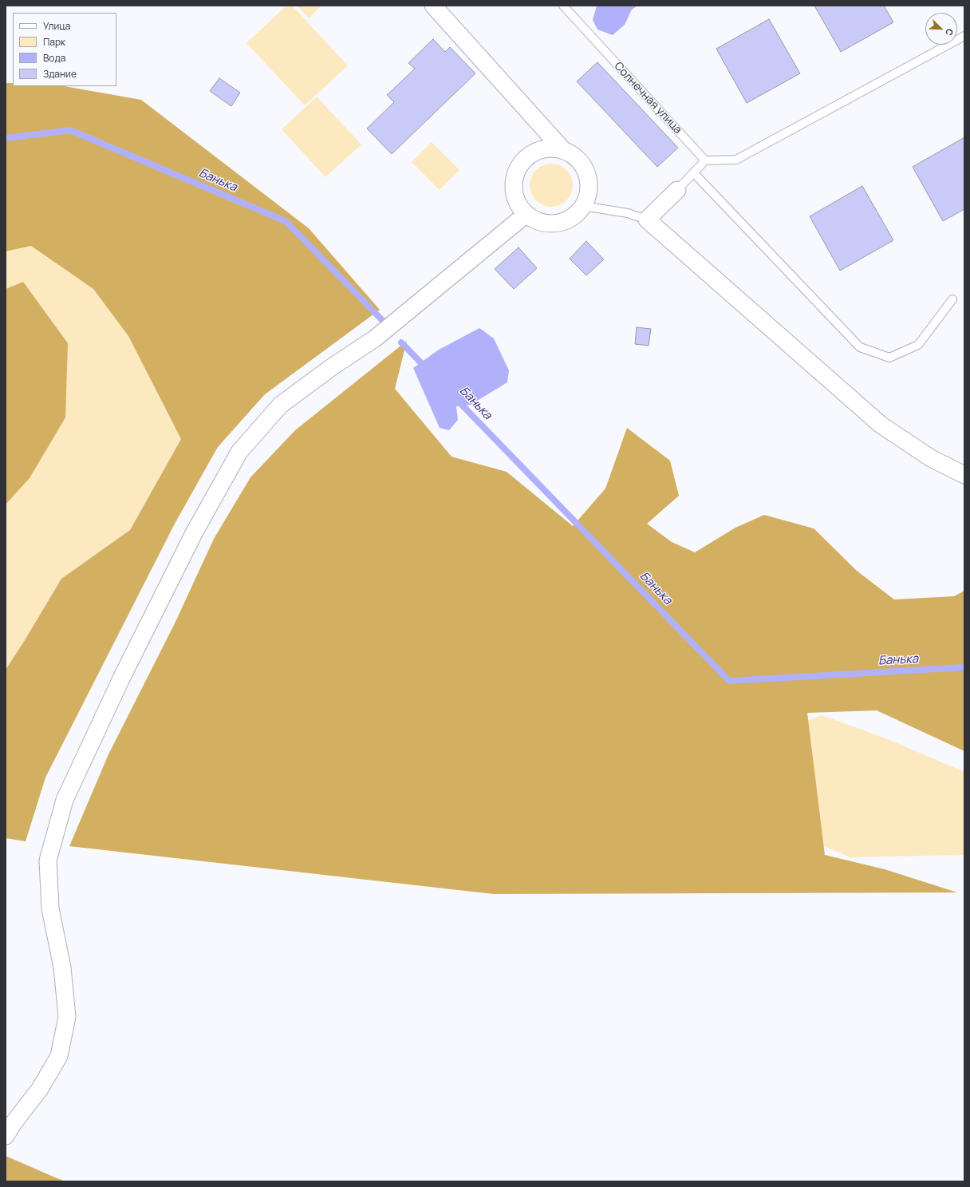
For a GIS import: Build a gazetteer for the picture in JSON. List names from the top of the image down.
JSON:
{
  "streets": {
    "lane": ["Солнечная улица"]
  },
  "water": ["Банька"],
  "legend": [
    "Улица",
    "Парк",
    "Вода",
    "Здание"
  ],
  "north": "bottom right"
}
